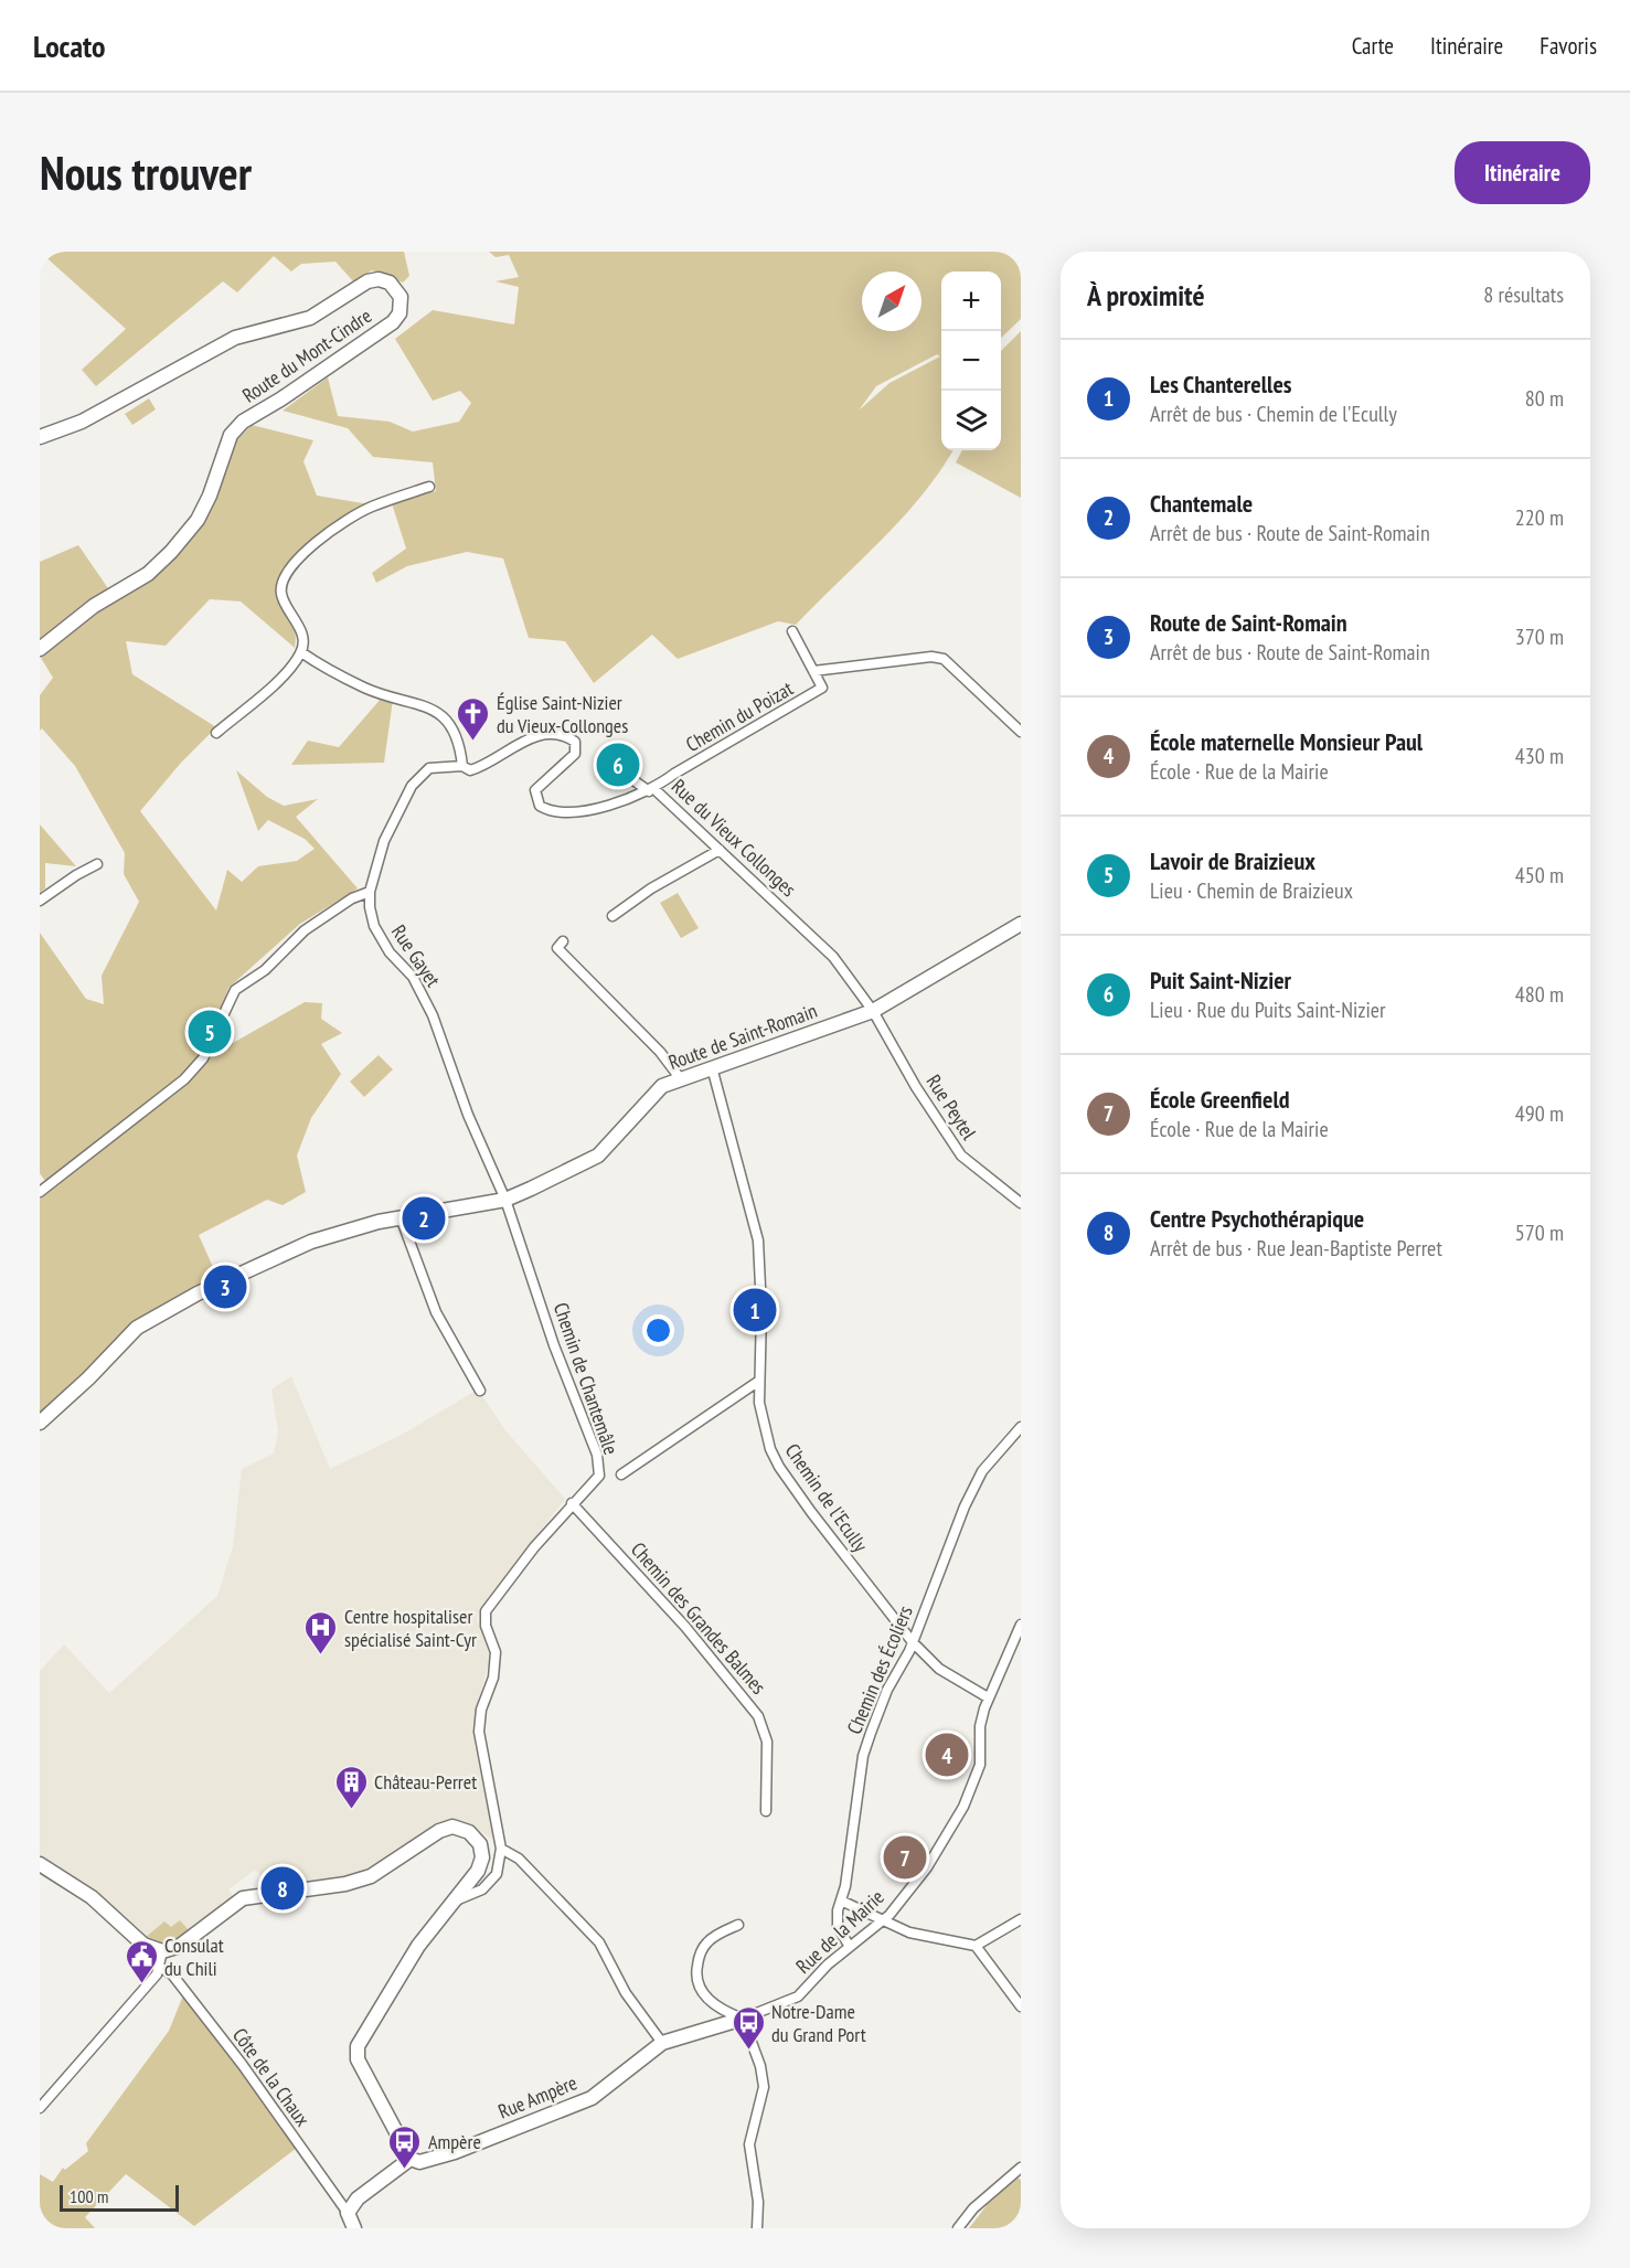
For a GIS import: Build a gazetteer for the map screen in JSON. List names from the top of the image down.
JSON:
{
  "streets": {
    "street": [
      "Route du Mont-Cindre",
      "Chemin du Poizat",
      "Rue du Vieux Collonges",
      "Rue Gayet",
      "Route de Saint-Romain",
      "Rue Peytel",
      "Chemin de Chantemâle",
      "Chemin de l'Ecully",
      "Chemin des Grandes Balmes",
      "Chemin des Écoliers",
      "Rue de la Mairie",
      "Côte de la Chaux",
      "Rue Ampère"
    ]
  },
  "crossings": [
    ["Chemin du Poizat", "Rue du Vieux Collonges"],
    ["Rue du Vieux Collonges", "Rue Gayet"],
    ["Rue du Vieux Collonges", "Route de Saint-Romain"],
    ["Rue du Vieux Collonges", "Rue Peytel"],
    ["Rue Gayet", "Route de Saint-Romain"],
    ["Rue Gayet", "Chemin de Chantemâle"],
    ["Route de Saint-Romain", "Rue Peytel"],
    ["Route de Saint-Romain", "Chemin de Chantemâle"],
    ["Route de Saint-Romain", "Chemin de l'Ecully"],
    ["Chemin de Chantemâle", "Chemin des Grandes Balmes"],
    ["Chemin de l'Ecully", "Chemin des Écoliers"],
    ["Chemin de l'Ecully", "Rue de la Mairie"],
    ["Chemin des Écoliers", "Rue de la Mairie"],
    ["Rue de la Mairie", "Rue Ampère"]
  ],
  "places": {
    "church": ["Église Saint-Nizier du Vieux-Collonges"],
    "hospital": ["Centre hospitaliser spécialisé Saint-Cyr"],
    "building": ["Château-Perret"],
    "public building": ["Consulat du Chili"],
    "bus stop": ["Notre-Dame du Grand Port", "Ampère"]
  },
  "scale_bar": "100 m",
  "north": "top right",
  "page": {
    "header": "Locato",
    "nav": ["Carte", "Itinéraire", "Favoris"],
    "buttons": "Itinéraire",
    "title": "Nous trouver",
    "heading": ["À proximité", "8 résultats"],
    "map_buttons": ["+", "−"],
    "list": [
      {
        "mark": "1",
        "name": "Les Chanterelles",
        "note": "Arrêt de bus · Chemin de l'Ecully",
        "value": "80 m"
      },
      {
        "mark": "2",
        "name": "Chantemale",
        "note": "Arrêt de bus · Route de Saint-Romain",
        "value": "220 m"
      },
      {
        "mark": "3",
        "name": "Route de Saint-Romain",
        "note": "Arrêt de bus · Route de Saint-Romain",
        "value": "370 m"
      },
      {
        "mark": "4",
        "name": "École maternelle Monsieur Paul",
        "note": "École · Rue de la Mairie",
        "value": "430 m"
      },
      {
        "mark": "5",
        "name": "Lavoir de Braizieux",
        "note": "Lieu · Chemin de Braizieux",
        "value": "450 m"
      },
      {
        "mark": "6",
        "name": "Puit Saint-Nizier",
        "note": "Lieu · Rue du Puits Saint-Nizier",
        "value": "480 m"
      },
      {
        "mark": "7",
        "name": "École Greenfield",
        "note": "École · Rue de la Mairie",
        "value": "490 m"
      },
      {
        "mark": "8",
        "name": "Centre Psychothérapique",
        "note": "Arrêt de bus · Rue Jean-Baptiste Perret",
        "value": "570 m"
      }
    ],
    "pins": [
      "6",
      "5",
      "2",
      "3",
      "1",
      "4",
      "7",
      "8"
    ],
    "scale": "100 m"
  }
}
